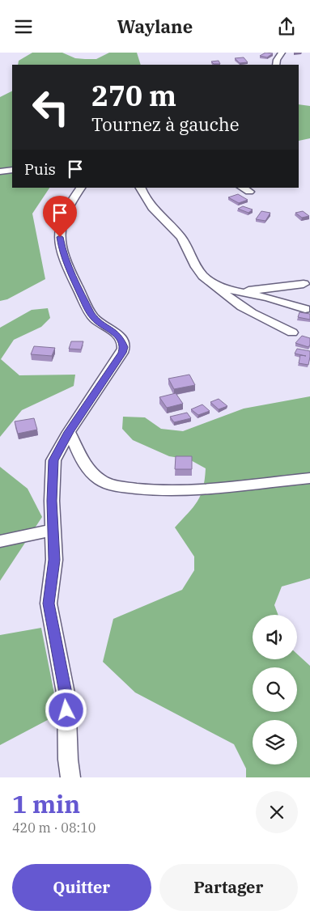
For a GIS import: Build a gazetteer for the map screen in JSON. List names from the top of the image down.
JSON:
{
  "page": {
    "header": "Waylane",
    "turn": ["270 m", "Tournez à gauche"],
    "then": "Puis",
    "heading": ["1 min", "420 m · 08:10"],
    "buttons": ["Quitter", "Partager"]
  }
}
